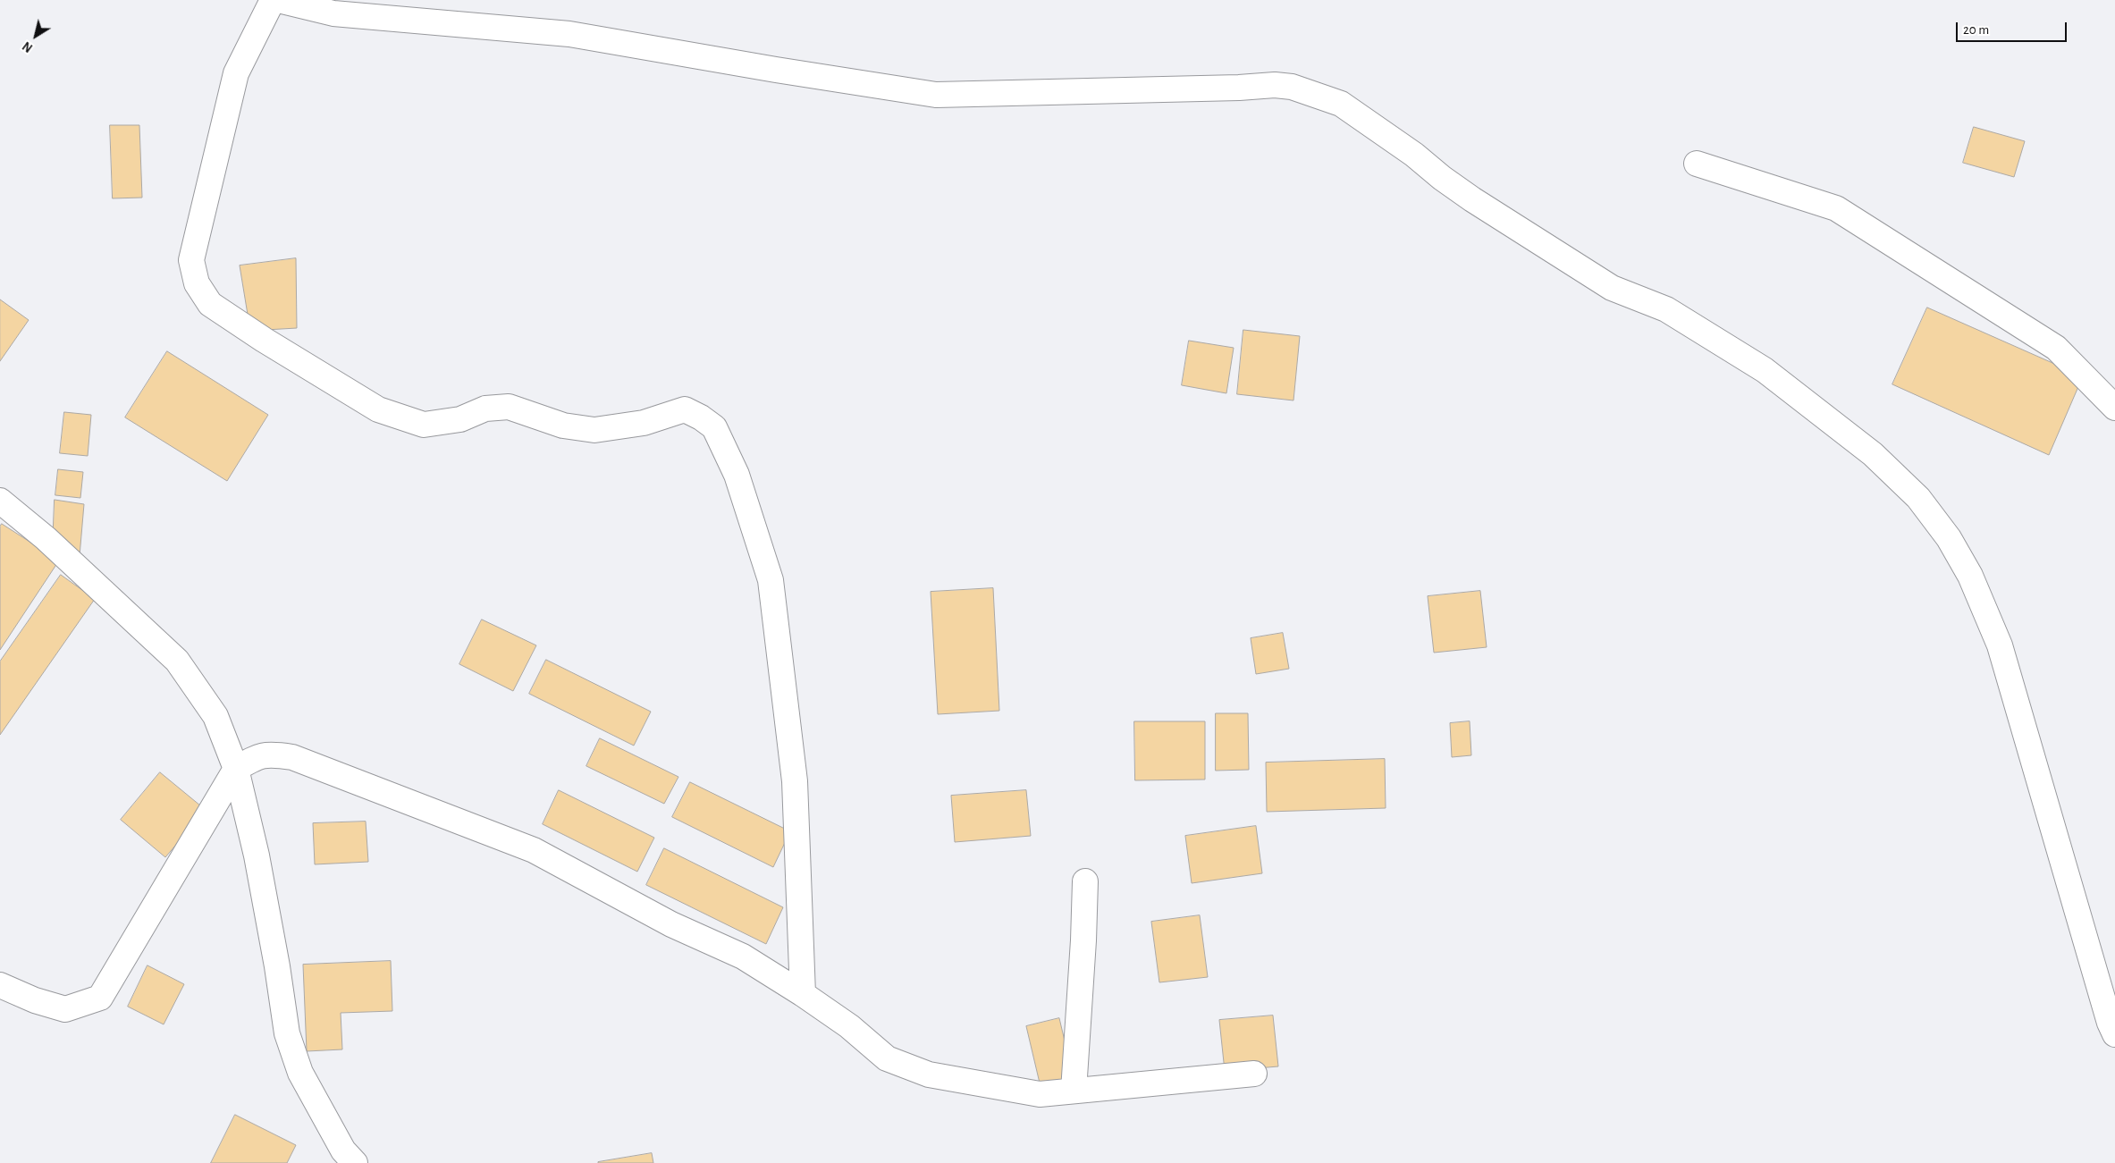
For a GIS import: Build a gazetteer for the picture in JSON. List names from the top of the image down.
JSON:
{
  "scale_bar": "20 m",
  "north": "bottom left"
}
